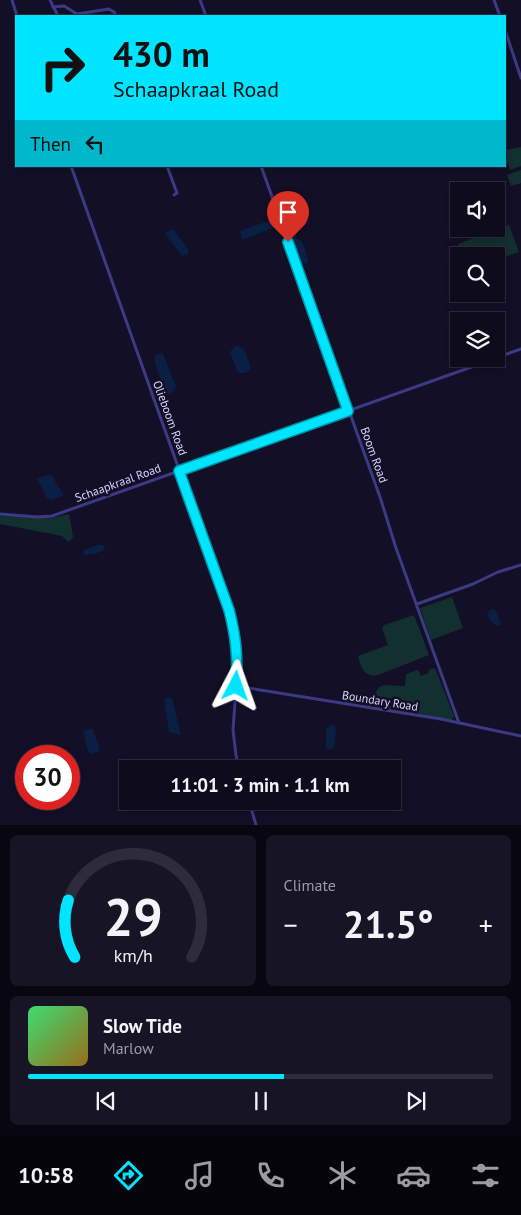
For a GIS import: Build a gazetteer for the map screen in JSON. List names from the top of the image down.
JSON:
{
  "streets": {
    "street": [
      "Olieboom Road",
      "Boom Road",
      "Schaapkraal Road",
      "Boundary Road"
    ]
  },
  "crossings": [
    ["Olieboom Road", "Schaapkraal Road"],
    ["Olieboom Road", "Boundary Road"],
    ["Boom Road", "Schaapkraal Road"],
    ["Boom Road", "Boundary Road"]
  ],
  "page": {
    "turn": ["430 m", "Schaapkraal Road"],
    "then": "Then",
    "limit": "30",
    "trip": "11:01 · 3 min · 1.1 km",
    "tile": "Climate",
    "heat": ["−", "21.5°", "+"],
    "song": ["Slow Tide", "Marlow"],
    "tabs": "10:58",
    "gauge": ["29", "km/h"]
  }
}
